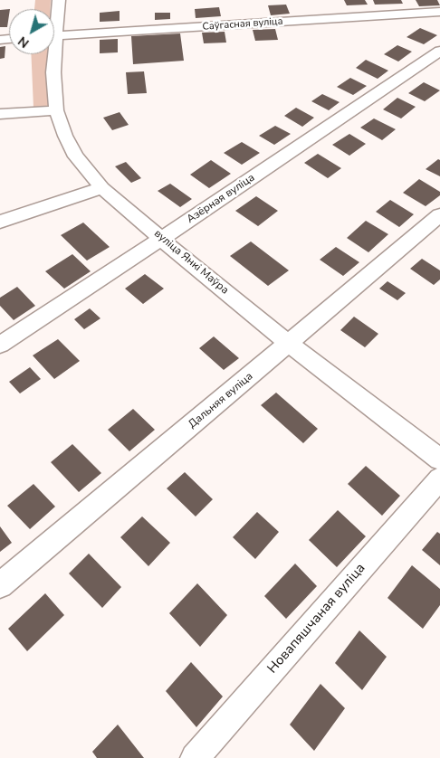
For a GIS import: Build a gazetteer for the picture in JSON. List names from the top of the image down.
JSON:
{
  "streets": {
    "street": [
      "Саўгасная вуліца",
      "Азёрная вуліца",
      "вуліца Янкі Маўра",
      "Дальняя вуліца",
      "Новапяшчаная вуліца"
    ]
  },
  "crossings": [
    ["Азёрная вуліца", "вуліца Янкі Маўра"],
    ["вуліца Янкі Маўра", "Дальняя вуліца"]
  ],
  "north": "bottom left"
}
